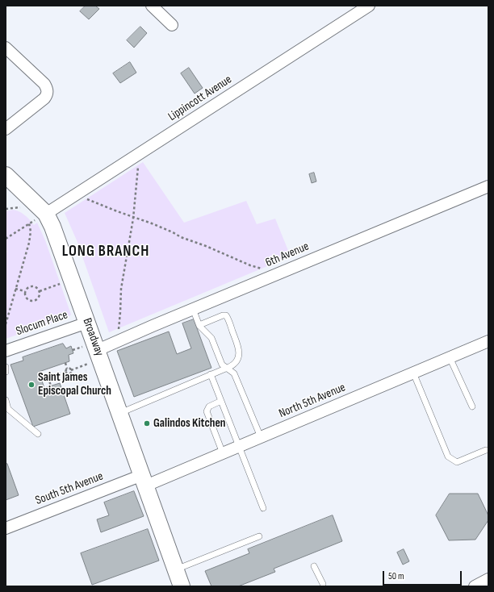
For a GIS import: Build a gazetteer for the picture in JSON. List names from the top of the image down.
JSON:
{
  "streets": {
    "street": [
      "Lippincott Avenue",
      "6th Avenue",
      "Slocum Place",
      "Broadway",
      "North 5th Avenue",
      "South 5th Avenue"
    ]
  },
  "crossings": [
    ["Lippincott Avenue", "Broadway"],
    ["6th Avenue", "Broadway"],
    ["Slocum Place", "Broadway"],
    ["Broadway", "North 5th Avenue"],
    ["Broadway", "South 5th Avenue"],
    ["North 5th Avenue", "South 5th Avenue"]
  ],
  "districts": ["LONG BRANCH"],
  "places": ["Saint James Episcopal Church", "Galindos Kitchen"],
  "scale_bar": "50 m"
}
